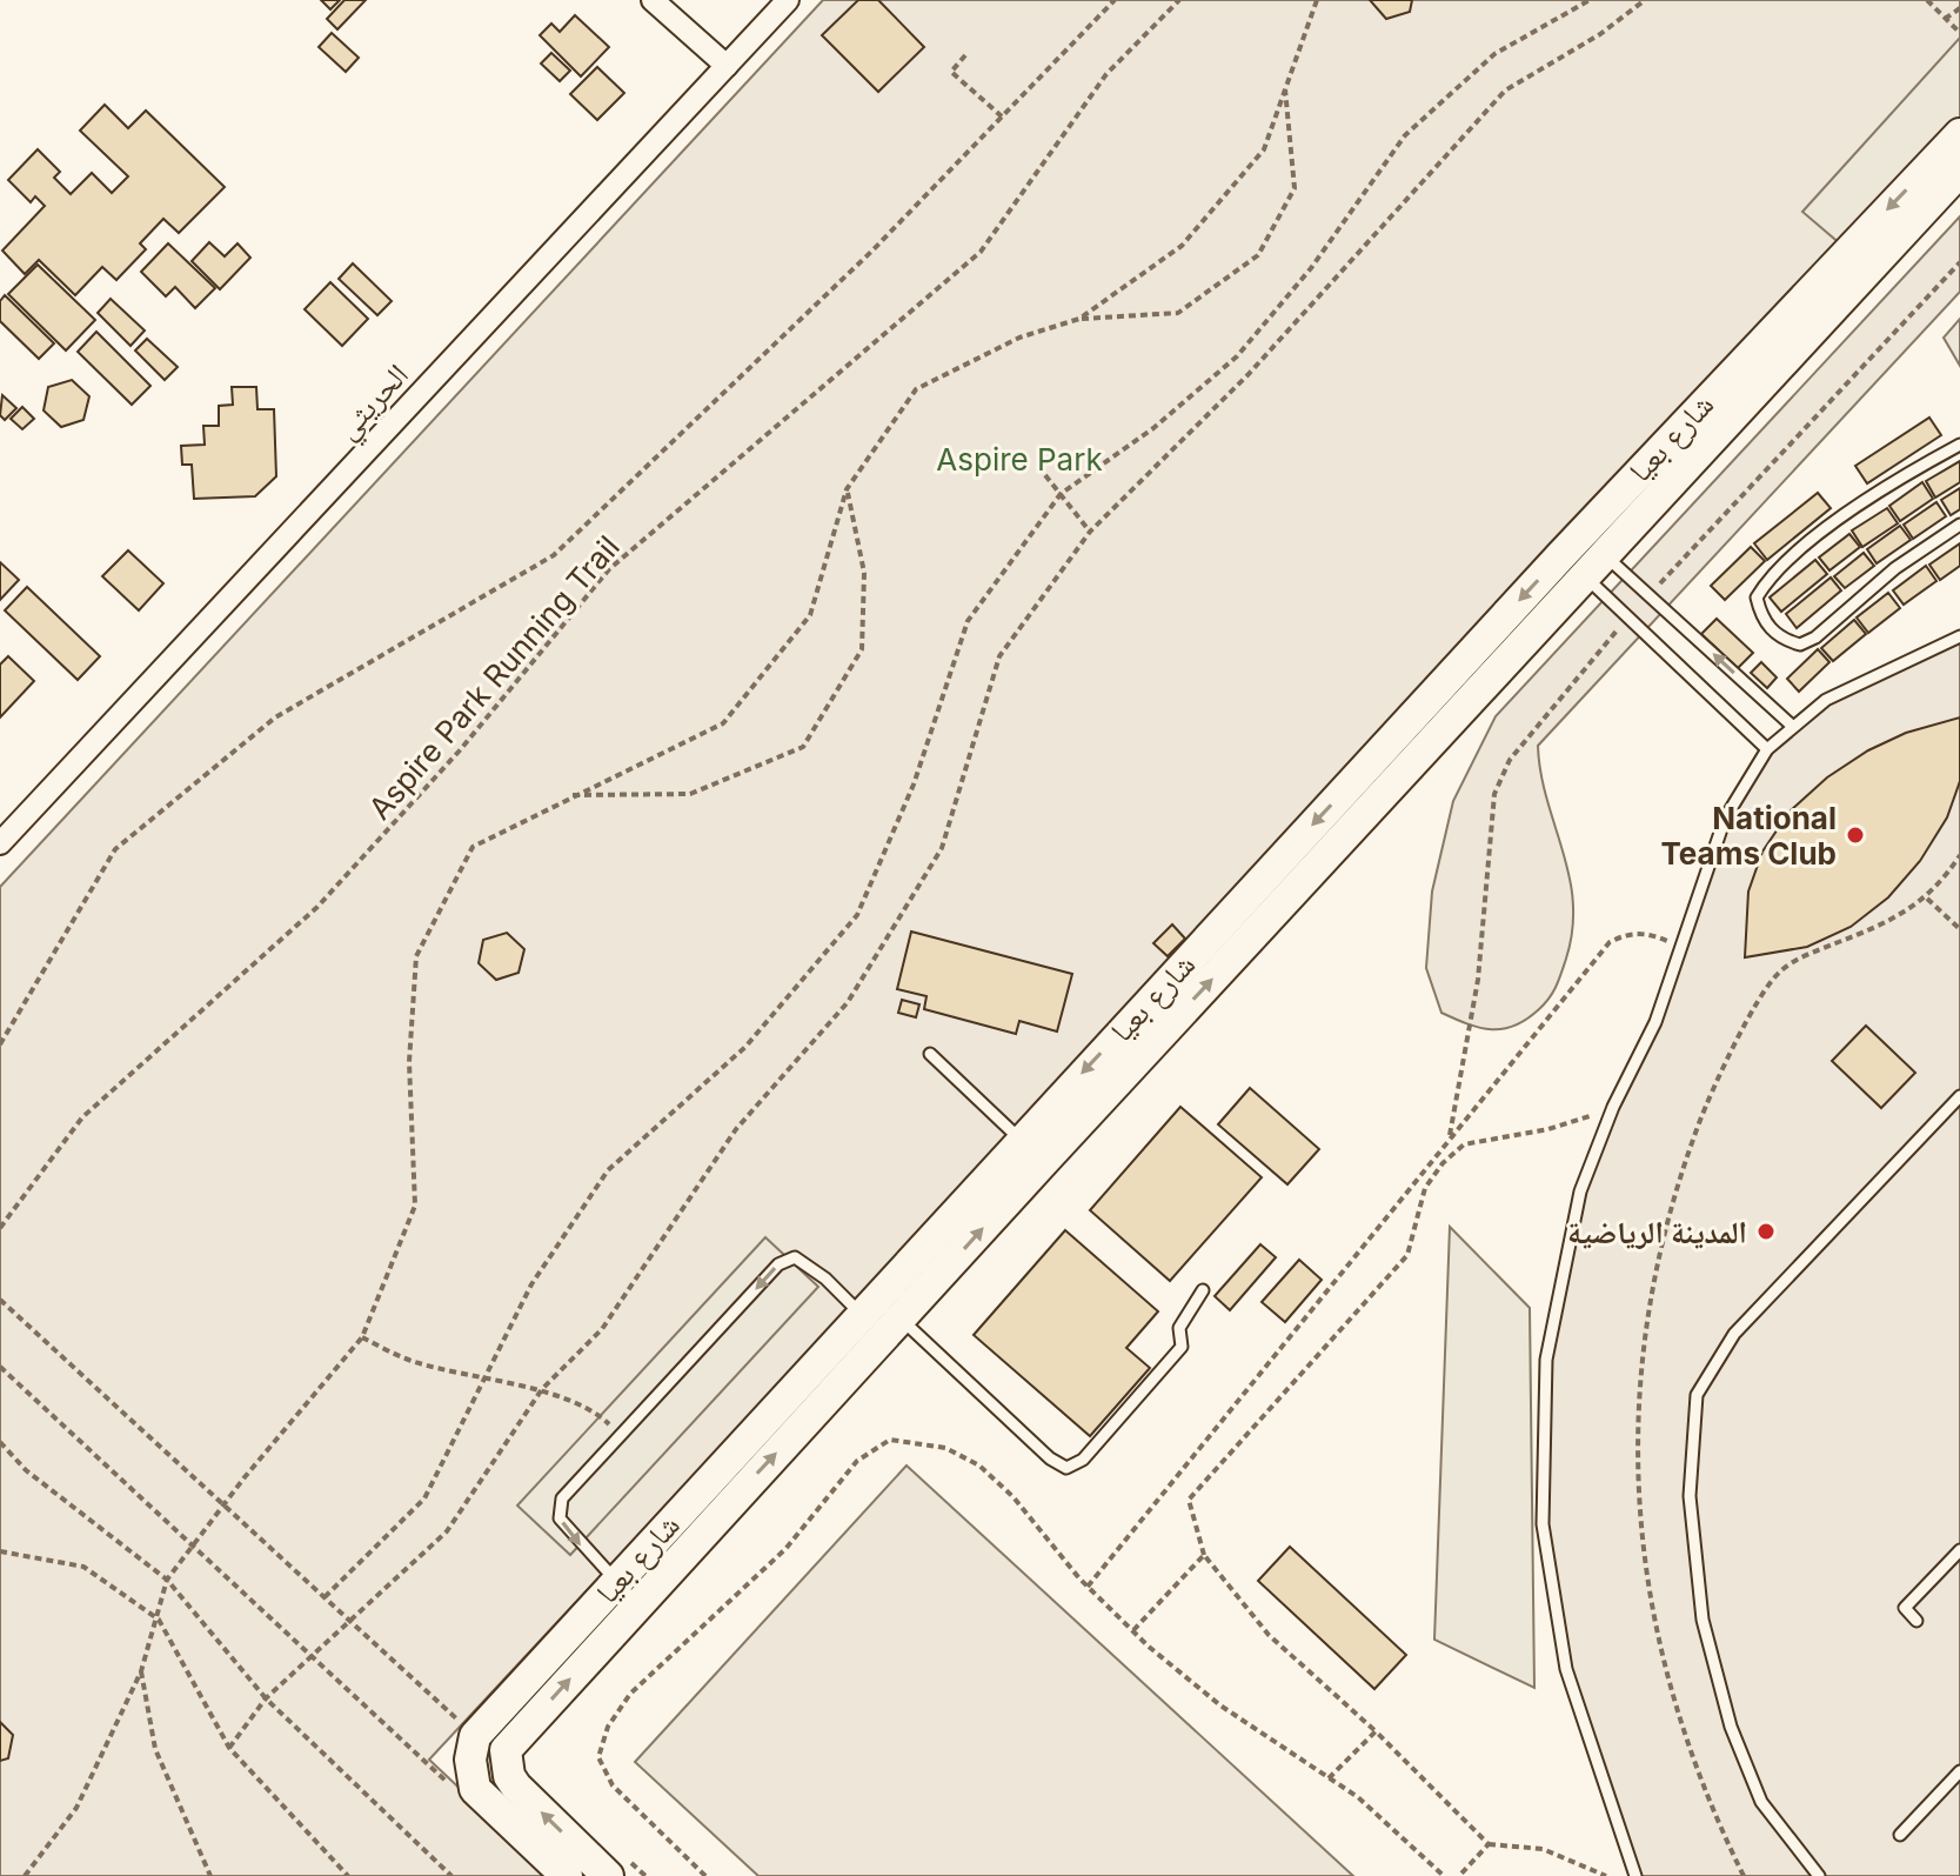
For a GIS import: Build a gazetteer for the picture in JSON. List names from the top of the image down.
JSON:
{
  "streets": {
    "street": ["الحريثي", "شارع بعيا"],
    "path": ["Aspire Park Running Trail"]
  },
  "parks": ["Aspire Park"],
  "places": ["National Teams Club", "المدينة الرياضية"]
}
